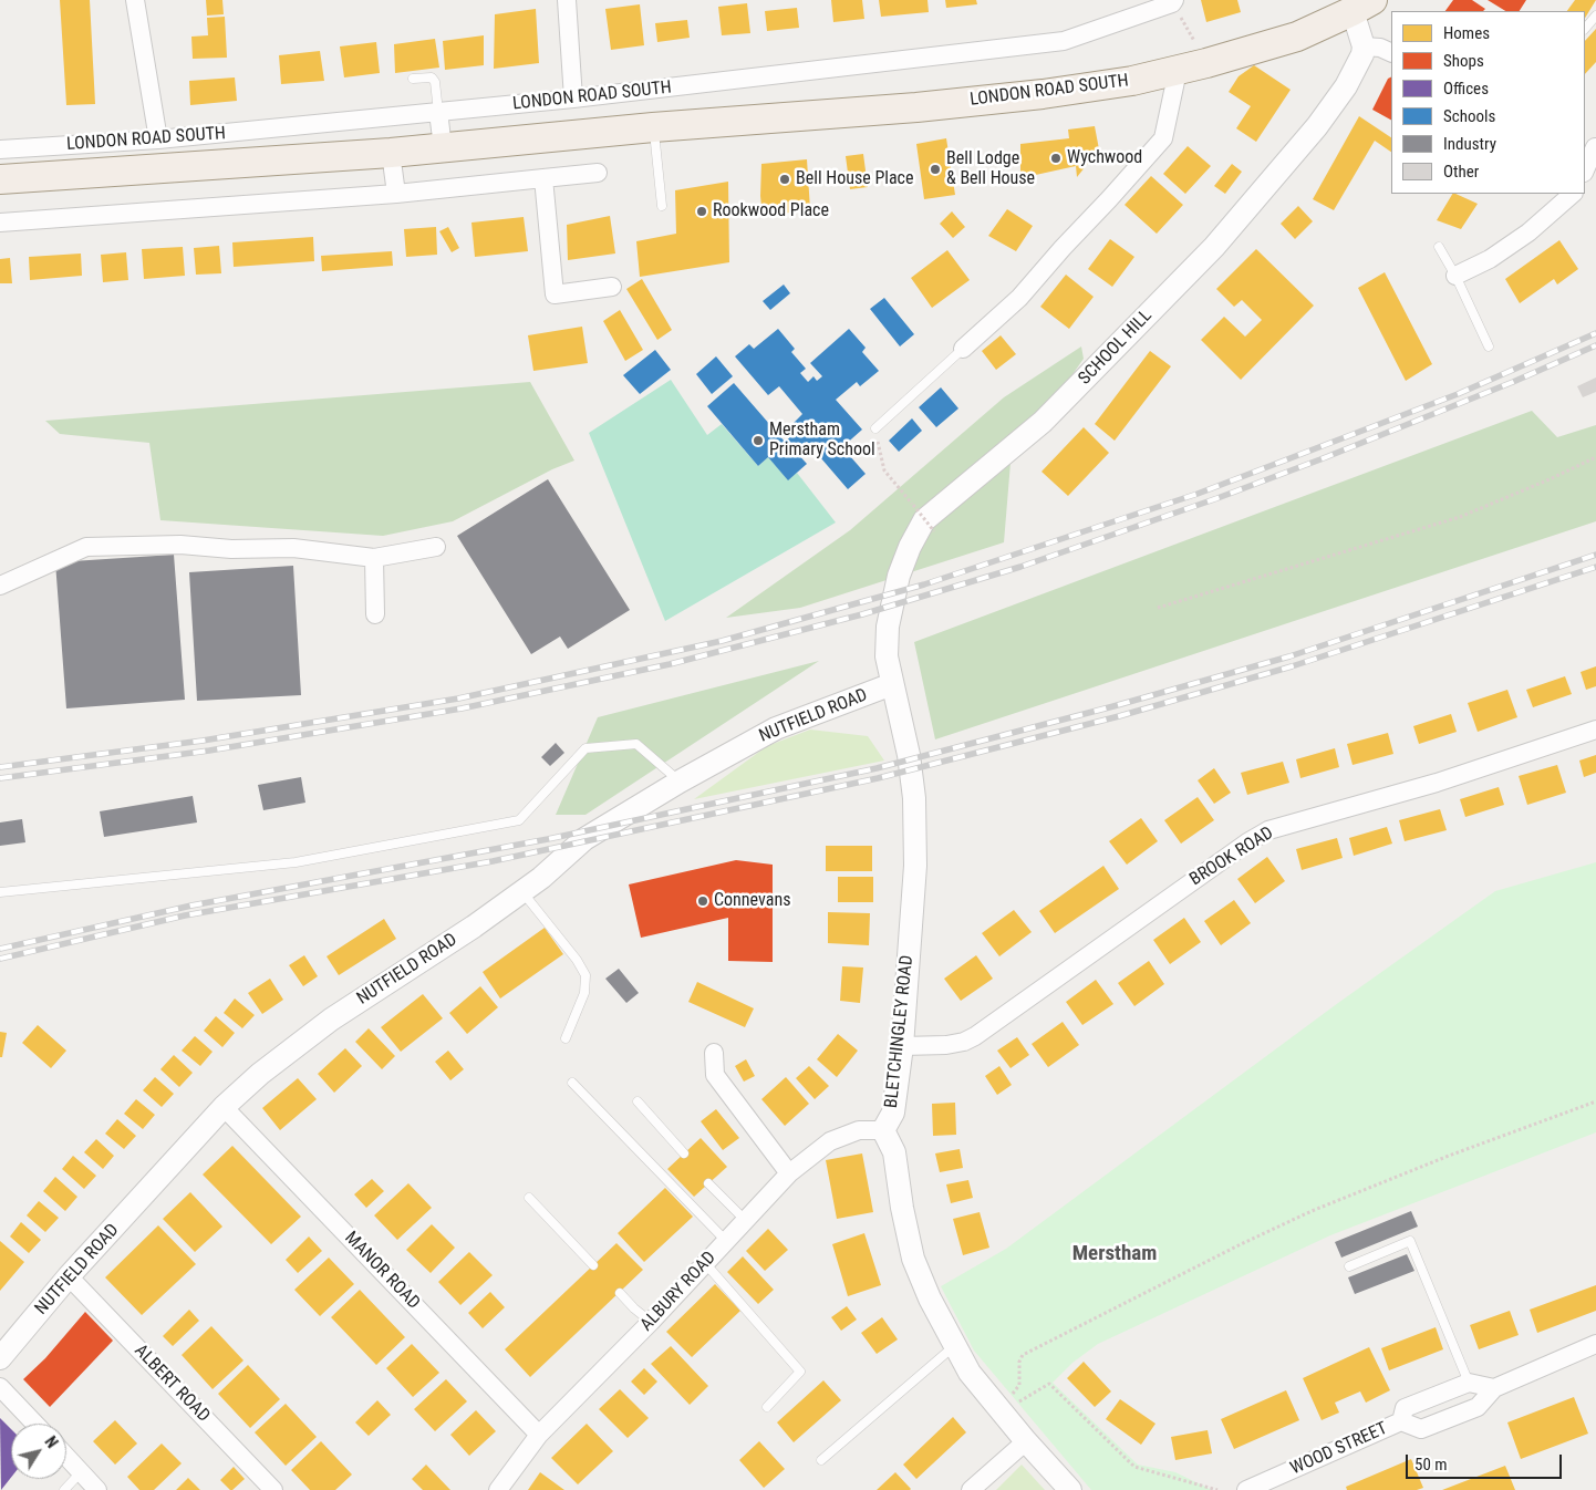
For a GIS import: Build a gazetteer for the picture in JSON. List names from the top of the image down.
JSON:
{
  "streets": {
    "main road": ["LONDON ROAD SOUTH"],
    "street": [
      "SCHOOL HILL",
      "NUTFIELD ROAD",
      "BROOK ROAD",
      "BLETCHINGLEY ROAD",
      "MANOR ROAD",
      "ALBURY ROAD",
      "ALBERT ROAD",
      "WOOD STREET"
    ]
  },
  "crossings": [
    ["SCHOOL HILL", "NUTFIELD ROAD"],
    ["SCHOOL HILL", "BLETCHINGLEY ROAD"],
    ["NUTFIELD ROAD", "BLETCHINGLEY ROAD"],
    ["NUTFIELD ROAD", "MANOR ROAD"],
    ["NUTFIELD ROAD", "ALBERT ROAD"],
    ["BROOK ROAD", "BLETCHINGLEY ROAD"],
    ["BLETCHINGLEY ROAD", "ALBURY ROAD"],
    ["MANOR ROAD", "ALBURY ROAD"]
  ],
  "districts": ["Merstham"],
  "places": [
    "Wychwood",
    "Bell Lodge & Bell House",
    "Bell House Place",
    "Rookwood Place",
    "Merstham Primary School",
    "Connevans"
  ],
  "legend": [
    "Homes",
    "Shops",
    "Offices",
    "Schools",
    "Industry",
    "Other"
  ],
  "scale_bar": "50 m",
  "north": "top right"
}
